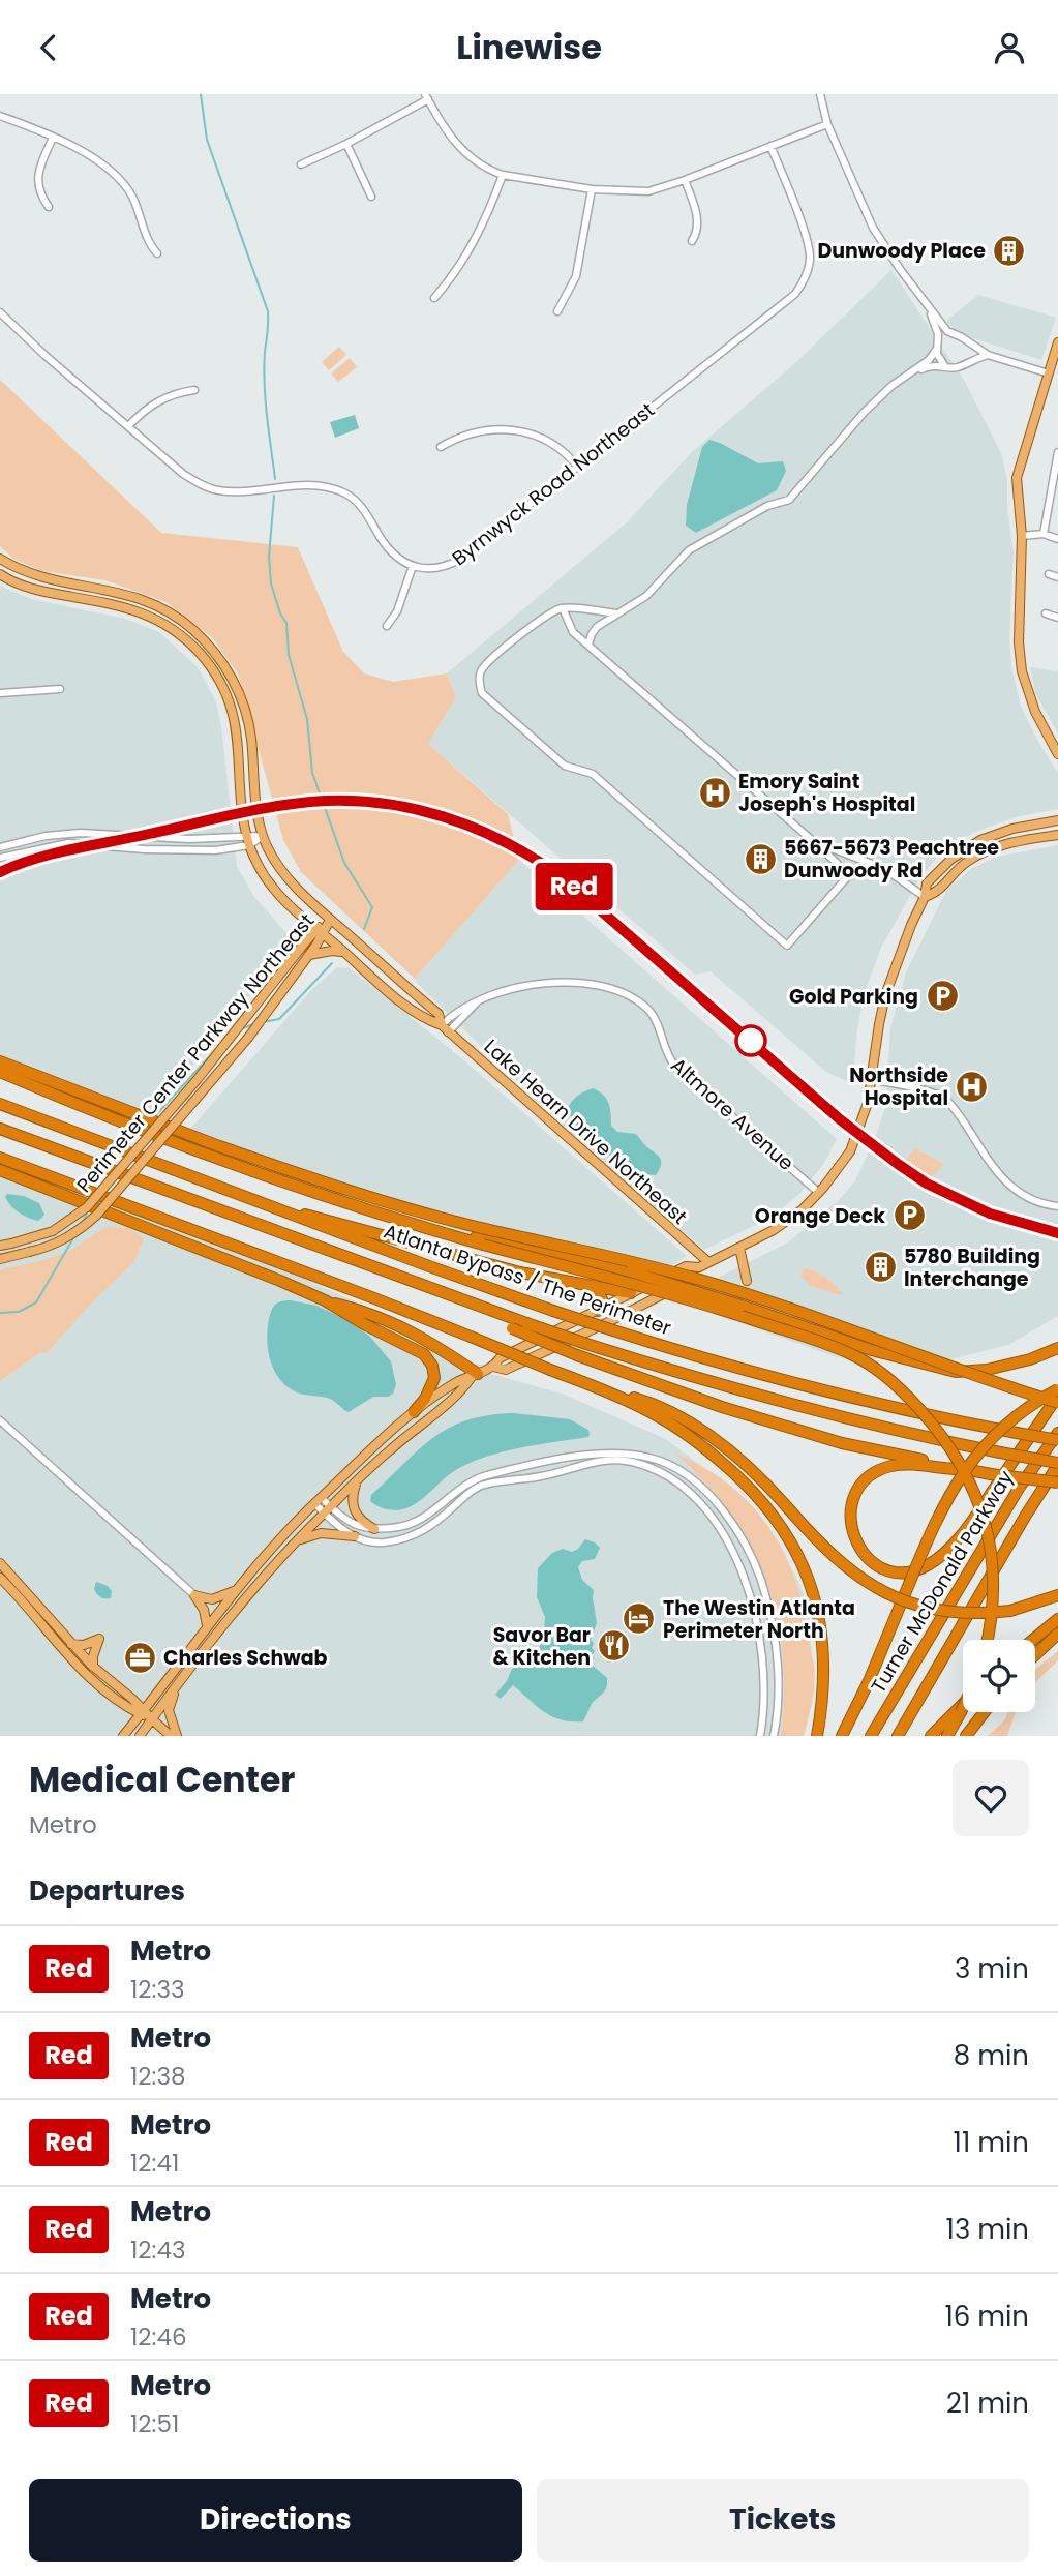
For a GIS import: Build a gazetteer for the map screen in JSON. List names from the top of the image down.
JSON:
{
  "streets": {
    "highway": ["Atlanta Bypass / The Perimeter", "Turner McDonald Parkway"],
    "main road": ["Perimeter Center Parkway Northeast", "Lake Hearn Drive Northeast"],
    "street": ["Byrnwyck Road Northeast", "Altmore Avenue"]
  },
  "crossings": [
    ["Perimeter Center Parkway Northeast", "Lake Hearn Drive Northeast"],
    ["Altmore Avenue", "Lake Hearn Drive Northeast"],
    ["Atlanta Bypass / The Perimeter", "Turner McDonald Parkway"]
  ],
  "places": {
    "building": ["Dunwoody Place", "5667-5673 Peachtree Dunwoody Rd", "5780 Building Interchange"],
    "hospital": ["Emory Saint Joseph's Hospital", "Northside Hospital"],
    "parking": ["Gold Parking", "Orange Deck"],
    "hotel": ["The Westin Atlanta Perimeter North"],
    "restaurant": ["Savor Bar & Kitchen"],
    "office": ["Charles Schwab"]
  },
  "lines": ["metro line Red"],
  "page": {
    "header": "Linewise",
    "on_map": "Red",
    "heading": [
      ["Medical Center", "Metro"],
      "Departures"
    ],
    "list": [
      {
        "mark": "Red",
        "name": "Metro",
        "note": "12:33",
        "value": "3 min"
      },
      {
        "mark": "Red",
        "name": "Metro",
        "note": "12:38",
        "value": "8 min"
      },
      {
        "mark": "Red",
        "name": "Metro",
        "note": "12:41",
        "value": "11 min"
      },
      {
        "mark": "Red",
        "name": "Metro",
        "note": "12:43",
        "value": "13 min"
      },
      {
        "mark": "Red",
        "name": "Metro",
        "note": "12:46",
        "value": "16 min"
      },
      {
        "mark": "Red",
        "name": "Metro",
        "note": "12:51",
        "value": "21 min"
      }
    ],
    "buttons": ["Directions", "Tickets"]
  }
}
